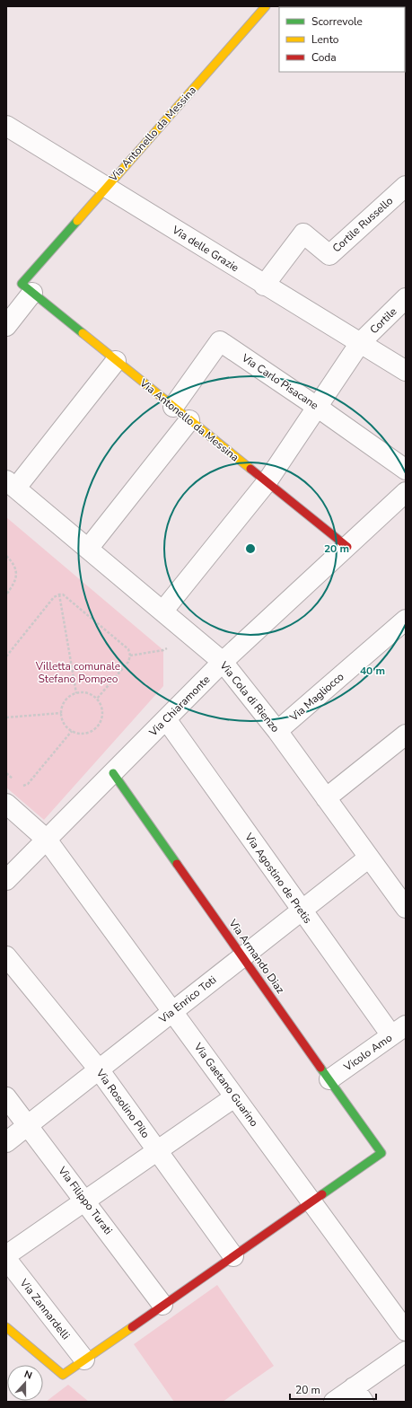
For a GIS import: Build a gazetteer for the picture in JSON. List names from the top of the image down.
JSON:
{
  "streets": {
    "street": [
      "Via Antonello da Messina",
      "Cortile Russello",
      "Via delle Grazie",
      "Cortile",
      "Via Carlo Pisacane",
      "Via Cola di Rienzo",
      "Via Magliocco",
      "Via Chiaramonte",
      "Via Agostino de Pretis",
      "Via Armando Diaz",
      "Via Enrico Toti",
      "Vicolo Amo",
      "Via Gaetano Guarino",
      "Via Rosolino Pilo",
      "Via Filippo Turati",
      "Via Zannardelli"
    ]
  },
  "crossings": [
    ["Via Antonello da Messina", "Via delle Grazie"],
    ["Via Antonello da Messina", "Cortile"],
    ["Via Antonello da Messina", "Via Carlo Pisacane"],
    ["Via Antonello da Messina", "Via Chiaramonte"],
    ["Cortile Russello", "Via delle Grazie"],
    ["Via delle Grazie", "Cortile"],
    ["Cortile", "Via Carlo Pisacane"],
    ["Cortile", "Via Cola di Rienzo"],
    ["Via Cola di Rienzo", "Via Magliocco"],
    ["Via Cola di Rienzo", "Via Chiaramonte"],
    ["Via Cola di Rienzo", "Via Enrico Toti"],
    ["Via Chiaramonte", "Via Agostino de Pretis"],
    ["Via Chiaramonte", "Via Armando Diaz"],
    ["Via Chiaramonte", "Via Gaetano Guarino"],
    ["Via Agostino de Pretis", "Via Enrico Toti"],
    ["Via Agostino de Pretis", "Vicolo Amo"],
    ["Via Armando Diaz", "Via Enrico Toti"],
    ["Via Armando Diaz", "Vicolo Amo"],
    ["Via Armando Diaz", "Via Gaetano Guarino"],
    ["Via Enrico Toti", "Via Gaetano Guarino"],
    ["Via Enrico Toti", "Via Rosolino Pilo"],
    ["Via Enrico Toti", "Via Filippo Turati"]
  ],
  "parks": ["Villetta comunale Stefano Pompeo"],
  "legend": ["Scorrevole", "Lento", "Coda"],
  "scale_bar": "20 m",
  "north": "top",
  "rings": ["20 m", "40 m"]
}
